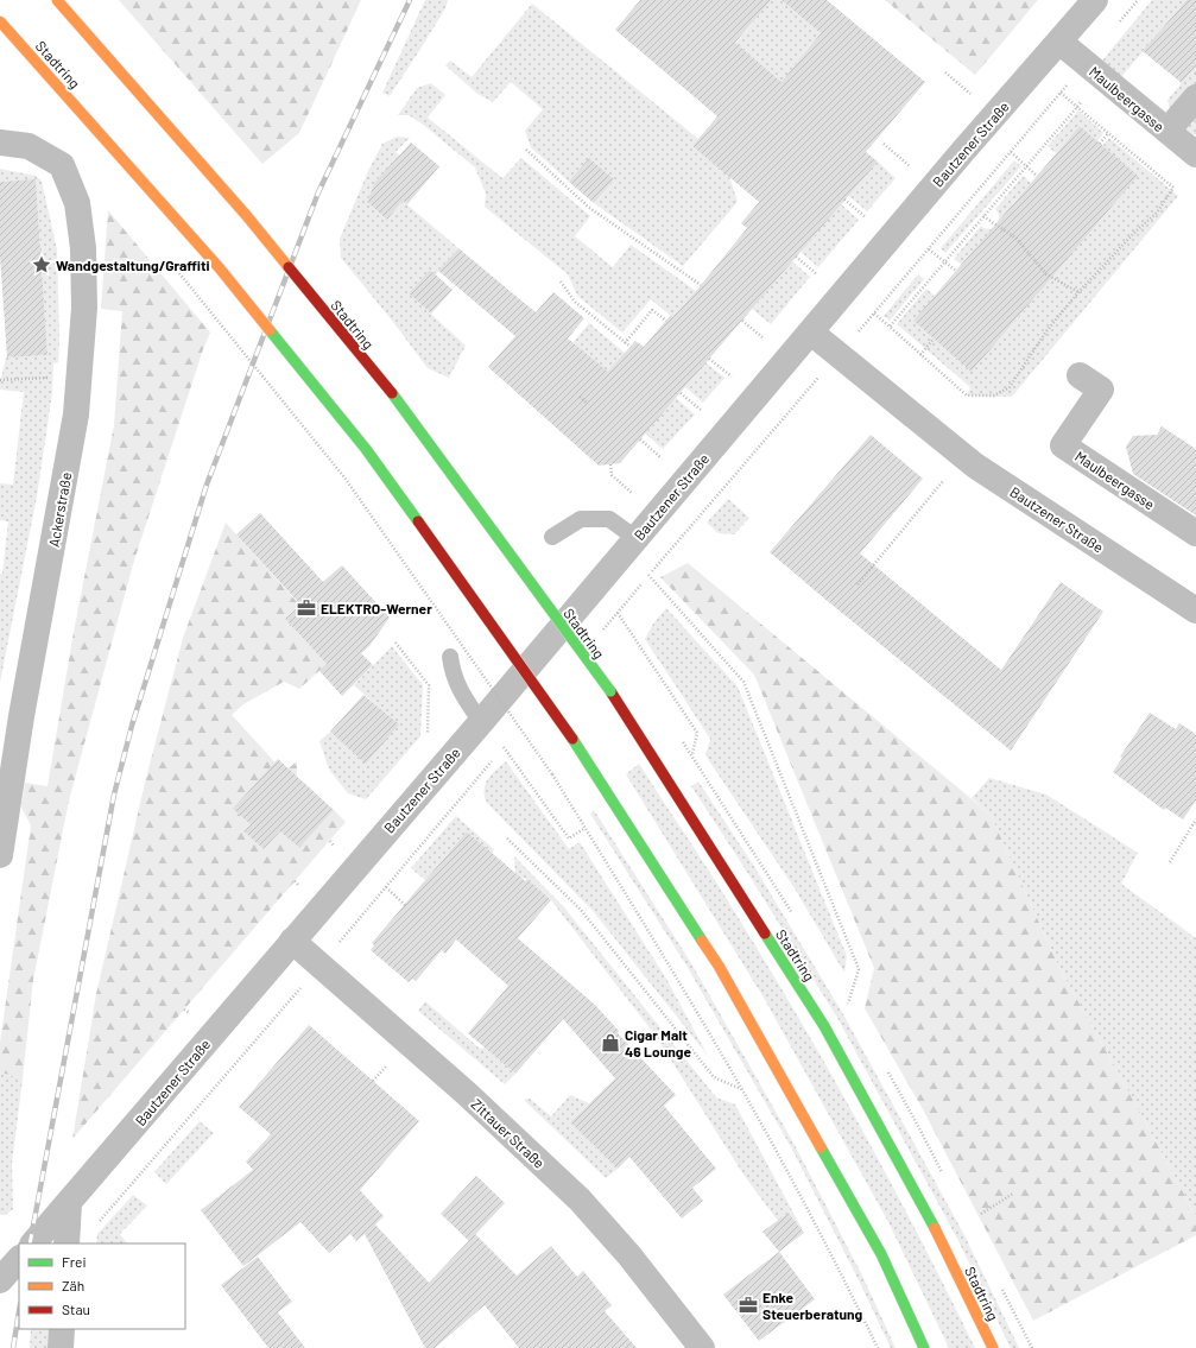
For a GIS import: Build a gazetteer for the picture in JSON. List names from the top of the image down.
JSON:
{
  "streets": {
    "main road": ["Stadtring"],
    "street": [
      "Maulbeergasse",
      "Bautzener Straße",
      "Ackerstraße",
      "Zittauer Straße"
    ]
  },
  "crossings": [
    ["Maulbeergasse", "Bautzener Straße"],
    ["Bautzener Straße", "Zittauer Straße"]
  ],
  "places": {
    "place": ["Wandgestaltung/Graffiti"],
    "office": ["ELEKTRO-Werner", "Enke Steuerberatung"],
    "shop": ["Cigar Malt 46 Lounge"]
  },
  "legend": ["Frei", "Zäh", "Stau"]
}
